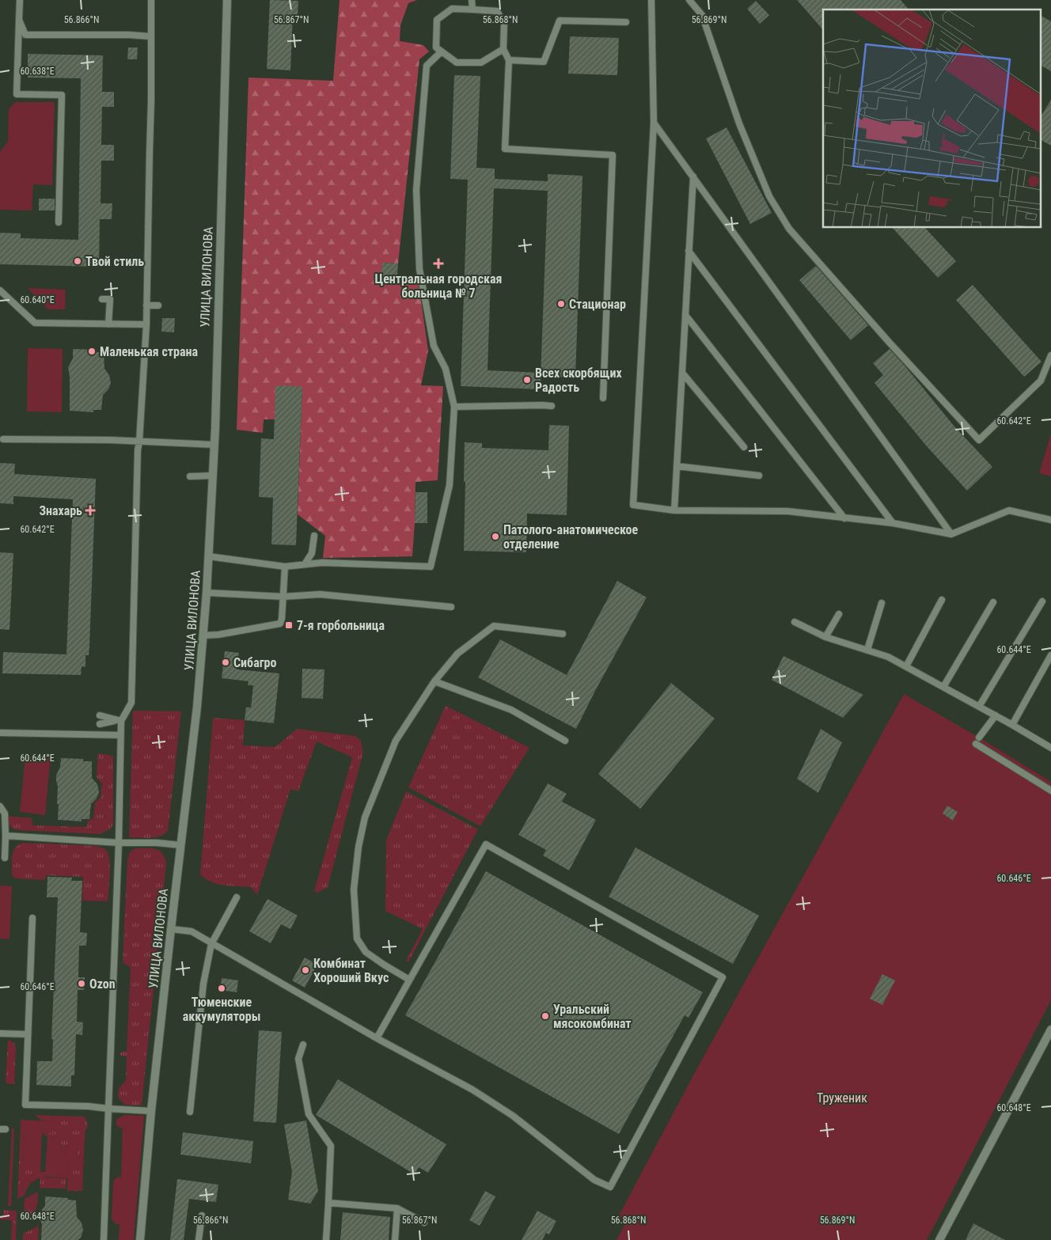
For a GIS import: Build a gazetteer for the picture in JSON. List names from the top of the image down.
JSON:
{
  "streets": {
    "street": ["УЛИЦА ВИЛОНОВА"]
  },
  "parks": ["Труженик"],
  "places": {
    "other": [
      "Твой стиль",
      "Стационар",
      "Маленькая страна",
      "Всех скорбящих Радость",
      "Патолого-анатомическое отделение",
      "Сибагро",
      "Комбинат Хороший Вкус",
      "Ozon",
      "Тюменские аккумуляторы",
      "Уральский мясокомбинат"
    ],
    "health": ["Центральная городская больница № 7", "Знахарь"],
    "transit": ["7-я горбольница"]
  },
  "coordinates": [
    "56.866°N",
    "56.867°N",
    "56.868°N",
    "56.869°N",
    "60.638°E",
    "60.640°E",
    "60.642°E",
    "60.644°E",
    "60.646°E",
    "60.648°E"
  ]
}
